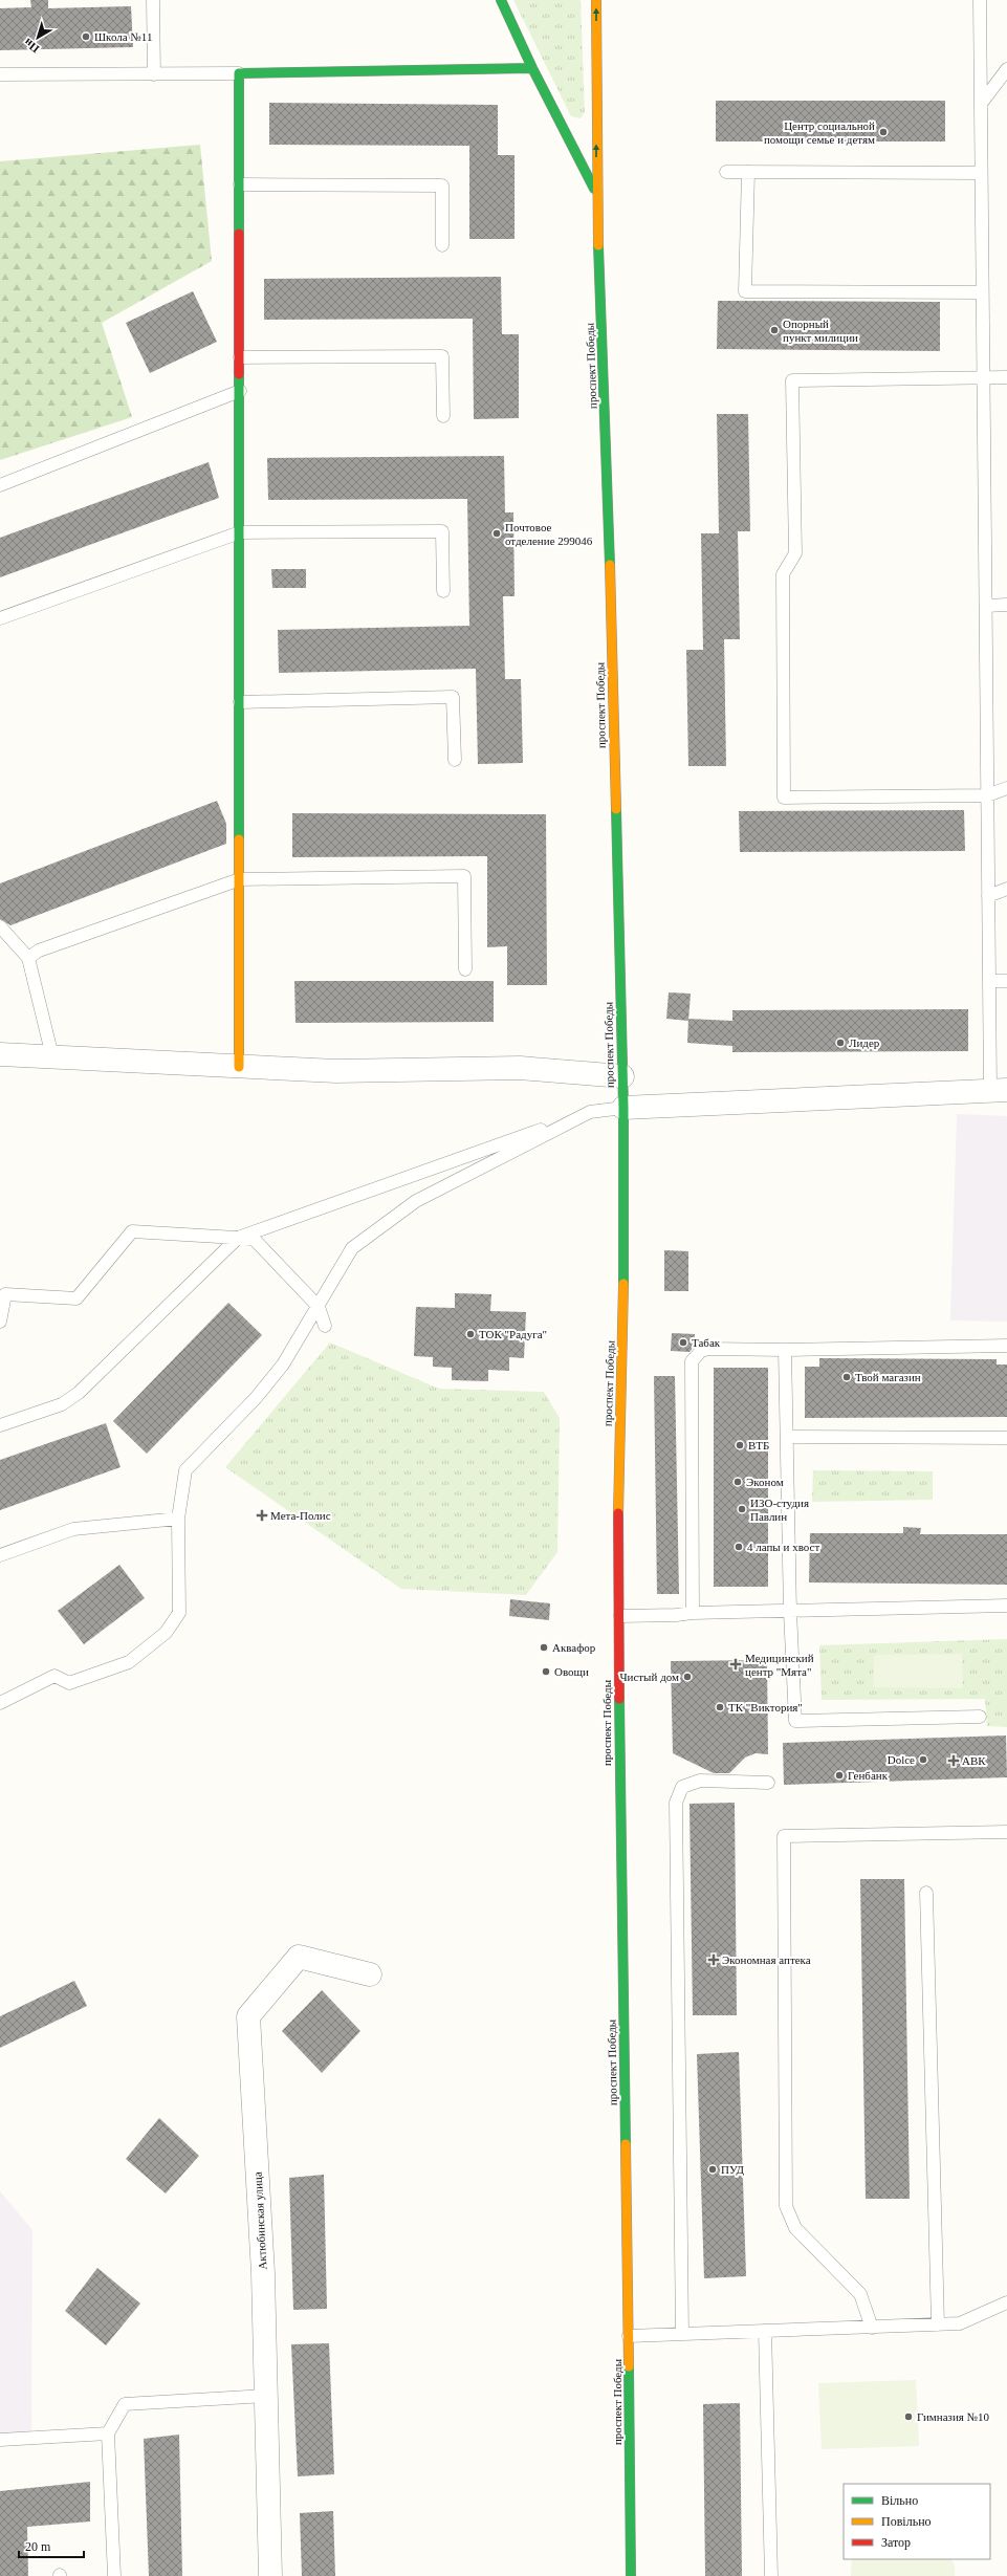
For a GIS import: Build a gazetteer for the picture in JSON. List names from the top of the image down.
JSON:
{
  "streets": {
    "street": ["проспект Победы", "Актюбинская улица"]
  },
  "places": {
    "other": [
      "Школа №11",
      "Центр социальной помощи семье и детям",
      "Опорный пункт милиции",
      "Почтовое отделение 299046",
      "Лидер",
      "ТОК \"Радуга\"",
      "Табак",
      "Твой магазин",
      "ВТБ",
      "Эконом",
      "ИЗО-студия Павлин",
      "4 лапы и хвост",
      "Аквафор",
      "Овощи",
      "Чистый дом",
      "ТК \"Виктория\"",
      "Dolce",
      "Генбанк",
      "ПУД",
      "Гимназия №10"
    ],
    "health": [
      "Мета-Полис",
      "Медицинский центр \"Мята\"",
      "АВК",
      "Экономная аптека"
    ]
  },
  "legend": ["Вільно", "Повільно", "Затор"],
  "scale_bar": "20 m",
  "north": "bottom left"
}
